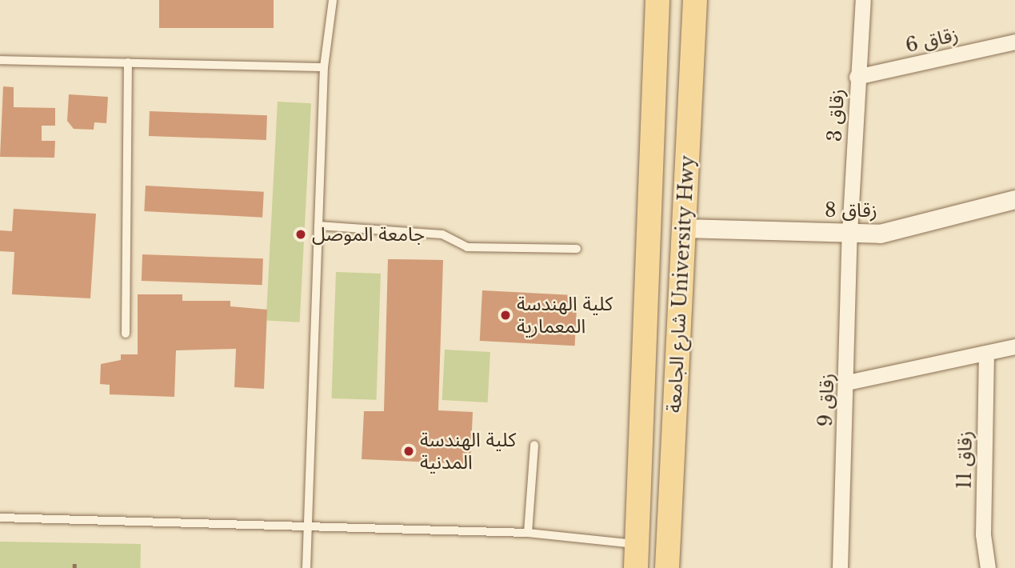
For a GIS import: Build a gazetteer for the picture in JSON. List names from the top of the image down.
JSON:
{
  "streets": {
    "main road": ["شارع الجامعة University Hwy"],
    "street": [
      "زقاق 6",
      "زقاق 3",
      "زقاق 8",
      "زقاق 9",
      "زقاق 11"
    ]
  },
  "crossings": [
    ["زقاق 6", "زقاق 3"],
    ["زقاق 3", "زقاق 8"],
    ["زقاق 3", "زقاق 9"],
    ["زقاق 8", "شارع الجامعة University Hwy"],
    ["زقاق 8", "زقاق 9"]
  ],
  "places": ["جامعة الموصل", "كلية الهندسة المعمارية", "كلية الهندسة المدنية"]
}
